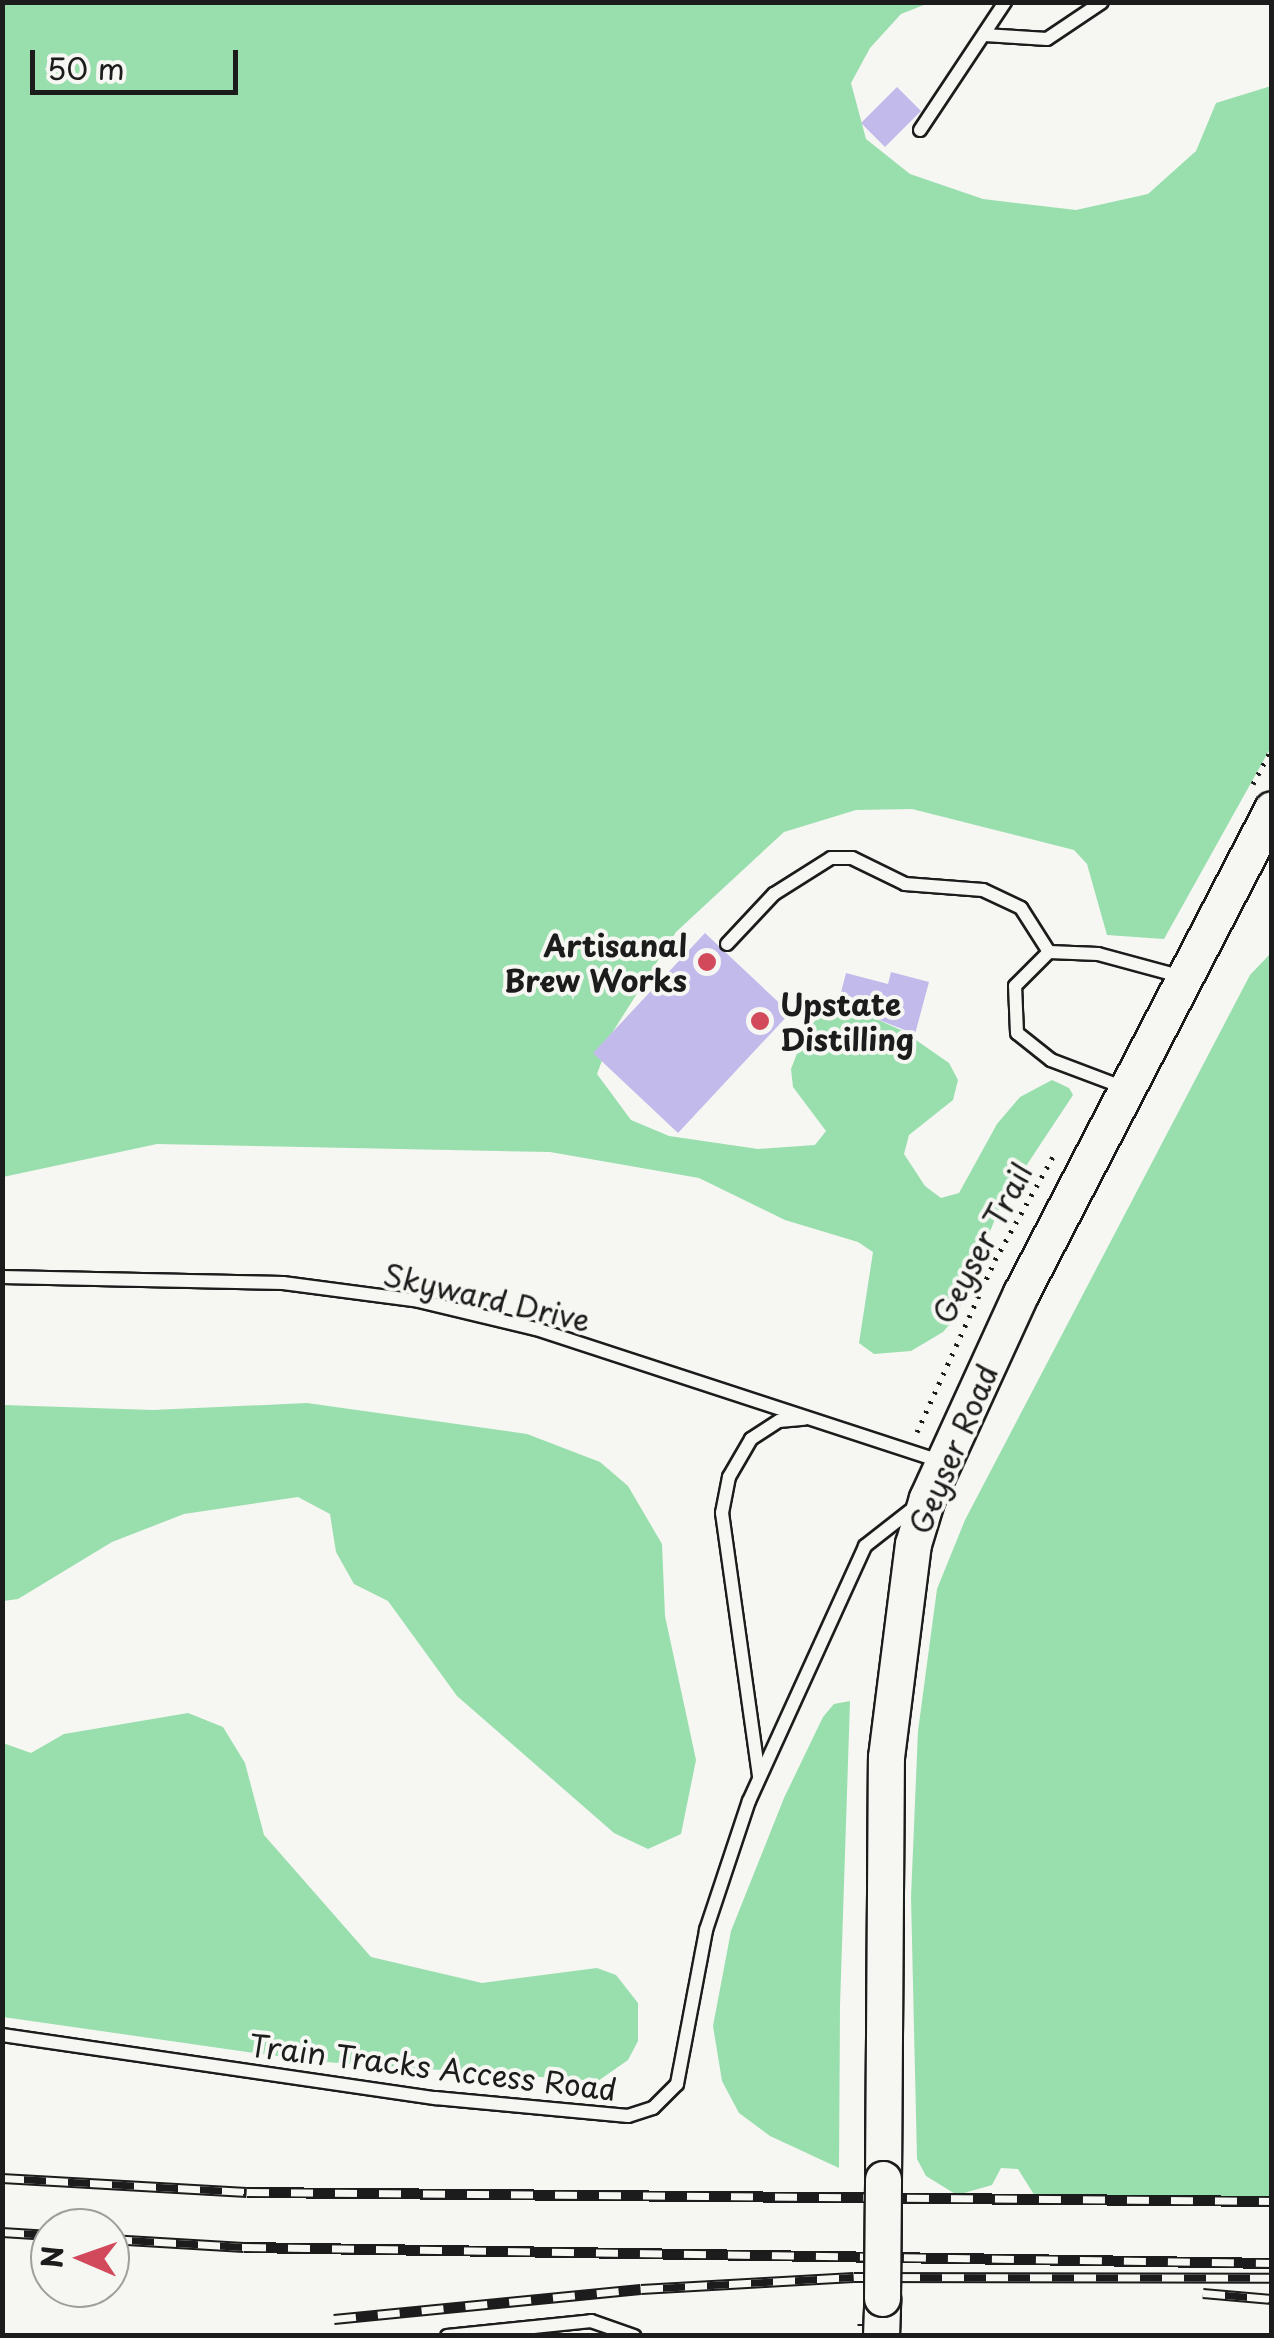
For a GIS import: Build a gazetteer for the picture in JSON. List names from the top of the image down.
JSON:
{
  "streets": {
    "street": ["Geyser Road"],
    "lane": ["Skyward Drive", "Train Tracks Access Road"],
    "path": ["Geyser Trail"]
  },
  "crossings": [
    ["Skyward Drive", "Geyser Road"],
    ["Geyser Road", "Train Tracks Access Road"]
  ],
  "places": ["Artisanal Brew Works", "Upstate Distilling"],
  "scale_bar": "50 m",
  "north": "left"
}
